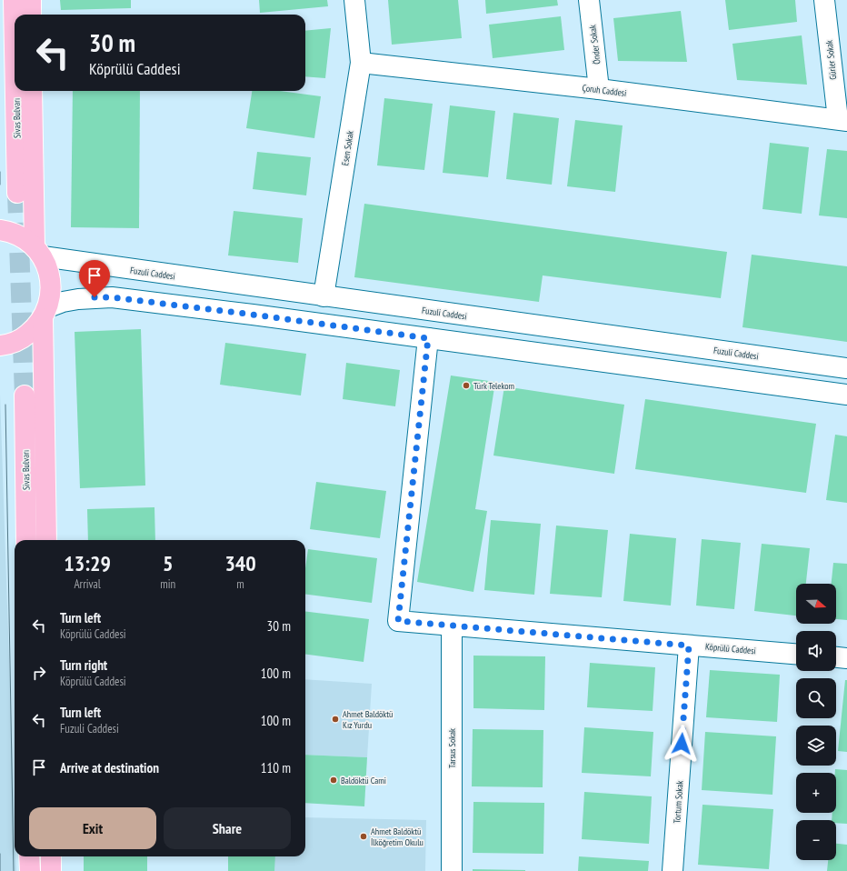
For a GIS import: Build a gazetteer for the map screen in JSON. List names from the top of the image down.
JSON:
{
  "streets": {
    "highway": ["Sivas Bulvarı"],
    "street": [
      "Önder Sokak",
      "Gürler Sokak",
      "Çoruh Caddesi",
      "Esen Sokak",
      "Fuzuli Caddesi",
      "Köprülü Caddesi",
      "Tarsus Sokak",
      "Tortum Sokak"
    ]
  },
  "crossings": [
    ["Önder Sokak", "Çoruh Caddesi"],
    ["Gürler Sokak", "Çoruh Caddesi"],
    ["Çoruh Caddesi", "Esen Sokak"],
    ["Esen Sokak", "Fuzuli Caddesi"],
    ["Köprülü Caddesi", "Tarsus Sokak"],
    ["Köprülü Caddesi", "Tortum Sokak"]
  ],
  "places": [
    "Türk Telekom",
    "Ahmet Baldöktü Kız Yurdu",
    "Baldöktü Cami",
    "Ahmet Baldöktü İlköğretim Okulu"
  ],
  "north": "right",
  "page": {
    "turn": ["30 m", "Köprülü Caddesi"],
    "eta": [
      "13:29",
      "Arrival",
      "5",
      "min",
      "340",
      "m"
    ],
    "map_buttons": ["+", "−"],
    "list": [
      {
        "name": "Turn left",
        "note": "Köprülü Caddesi",
        "value": "30 m"
      },
      {
        "name": "Turn right",
        "note": "Köprülü Caddesi",
        "value": "100 m"
      },
      {
        "name": "Turn left",
        "note": "Fuzuli Caddesi",
        "value": "100 m"
      },
      {
        "name": "Arrive at destination",
        "value": "110 m"
      }
    ],
    "buttons": ["Exit", "Share"]
  }
}
